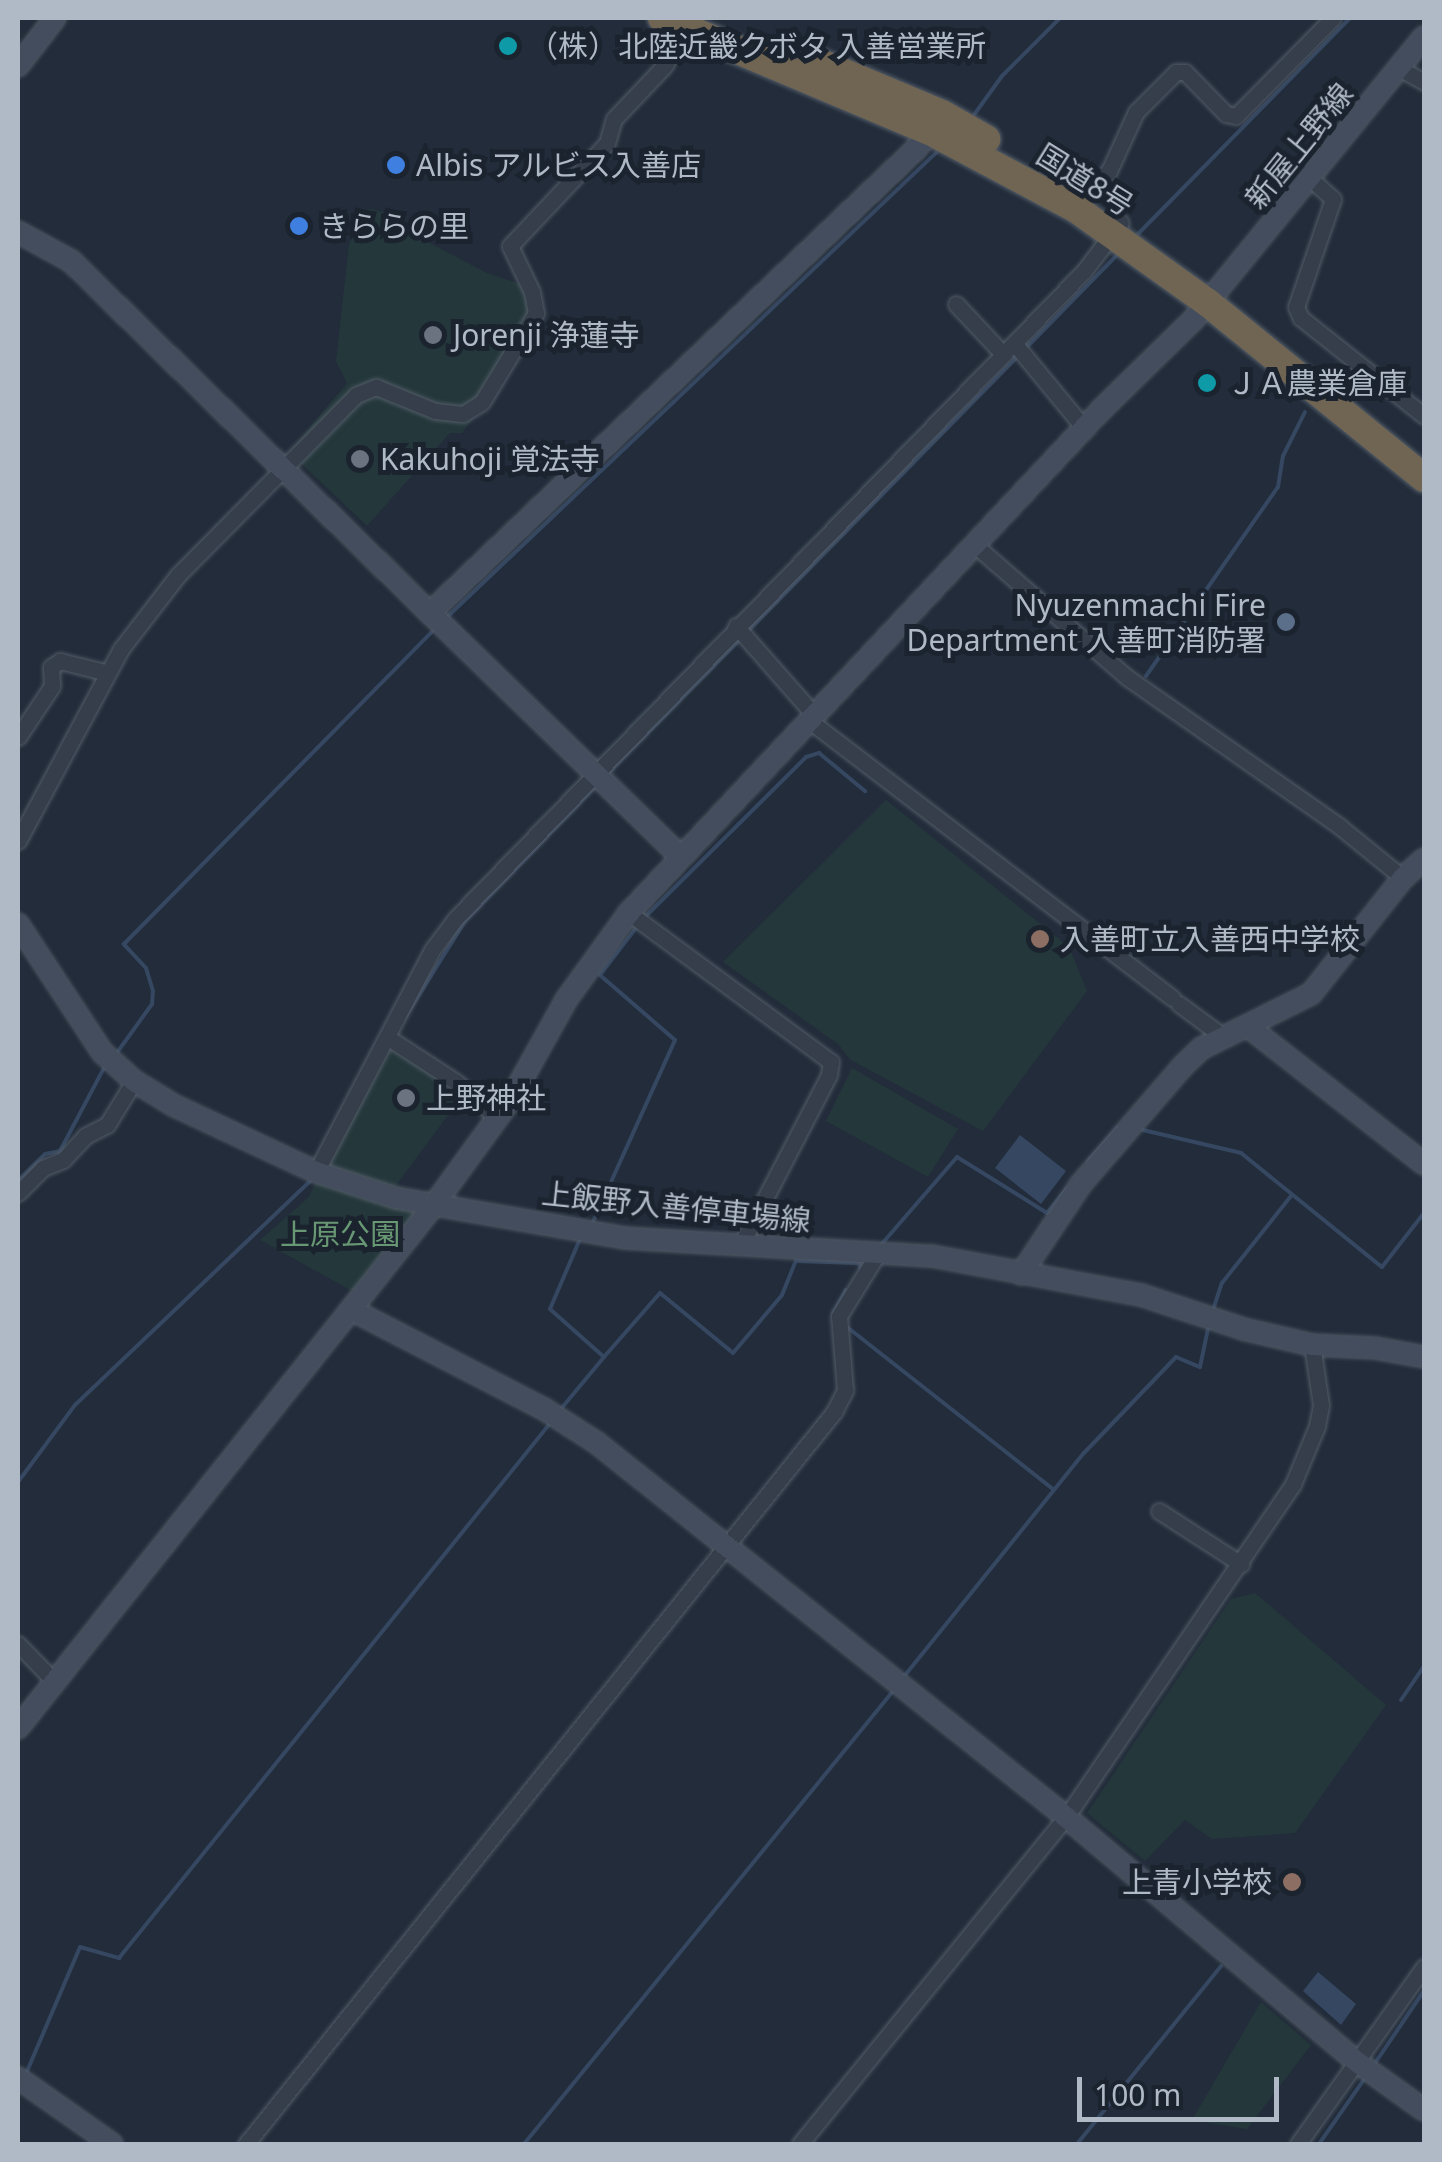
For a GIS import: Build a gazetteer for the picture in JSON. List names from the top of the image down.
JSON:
{
  "streets": {
    "highway": ["国道8号"],
    "street": ["新屋上野線", "上飯野入善停車場線"]
  },
  "crossings": [
    ["新屋上野線", "国道8号"],
    ["新屋上野線", "上飯野入善停車場線"]
  ],
  "parks": ["上原公園"],
  "places": [
    "（株）北陸近畿クボタ 入善営業所",
    "Albis アルビス入善店",
    "きららの里",
    "Jorenji 浄蓮寺",
    "ＪＡ農業倉庫",
    "Kakuhoji 覚法寺",
    "Nyuzenmachi Fire Department 入善町消防署",
    "入善町立入善西中学校",
    "上野神社",
    "上青小学校"
  ],
  "scale_bar": "100 m"
}
